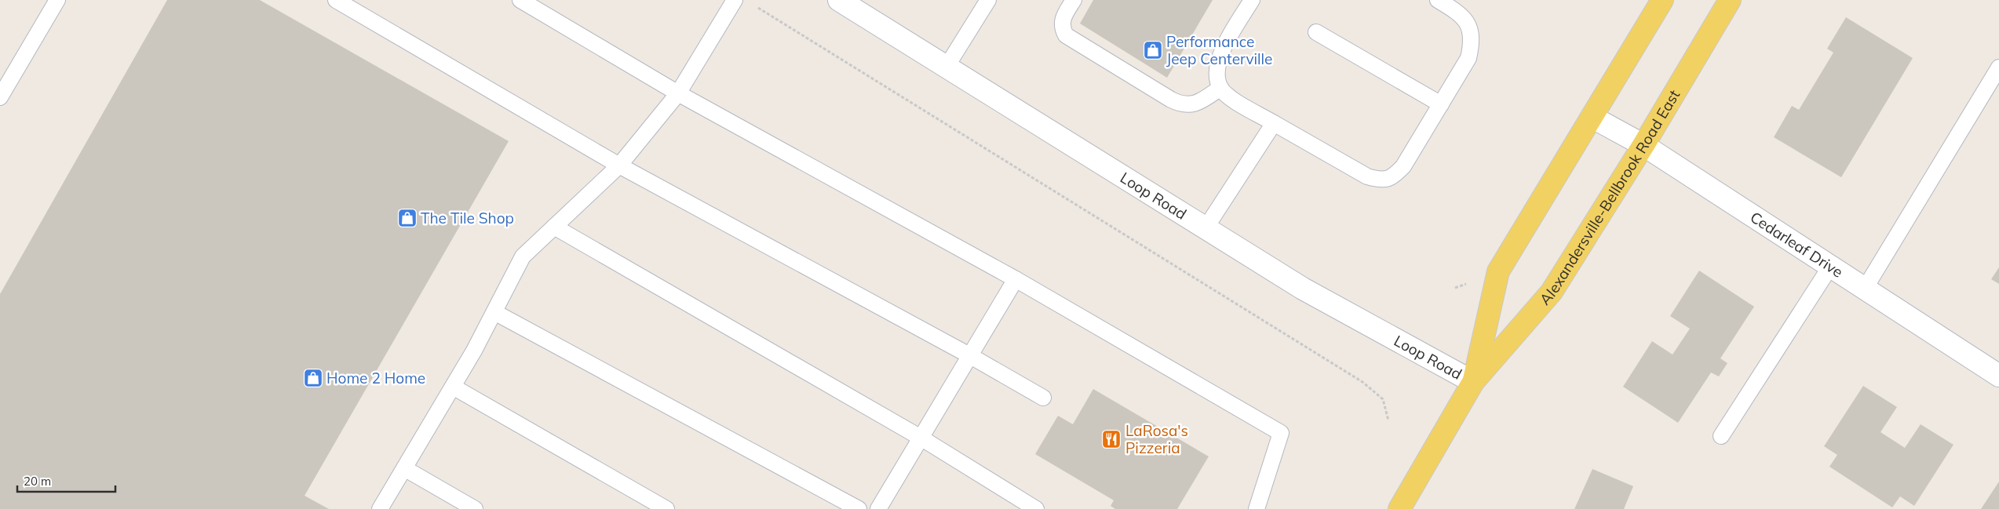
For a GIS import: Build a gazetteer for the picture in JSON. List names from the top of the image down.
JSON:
{
  "streets": {
    "main road": ["Alexandersville-Bellbrook Road East"],
    "street": ["Loop Road", "Cedarleaf Drive"]
  },
  "crossings": [
    ["Loop Road", "Alexandersville-Bellbrook Road East"],
    ["Alexandersville-Bellbrook Road East", "Cedarleaf Drive"]
  ],
  "places": {
    "shop": ["Performance Jeep Centerville", "The Tile Shop", "Home 2 Home"],
    "restaurant": ["LaRosa's Pizzeria"]
  },
  "scale_bar": "20 m"
}
